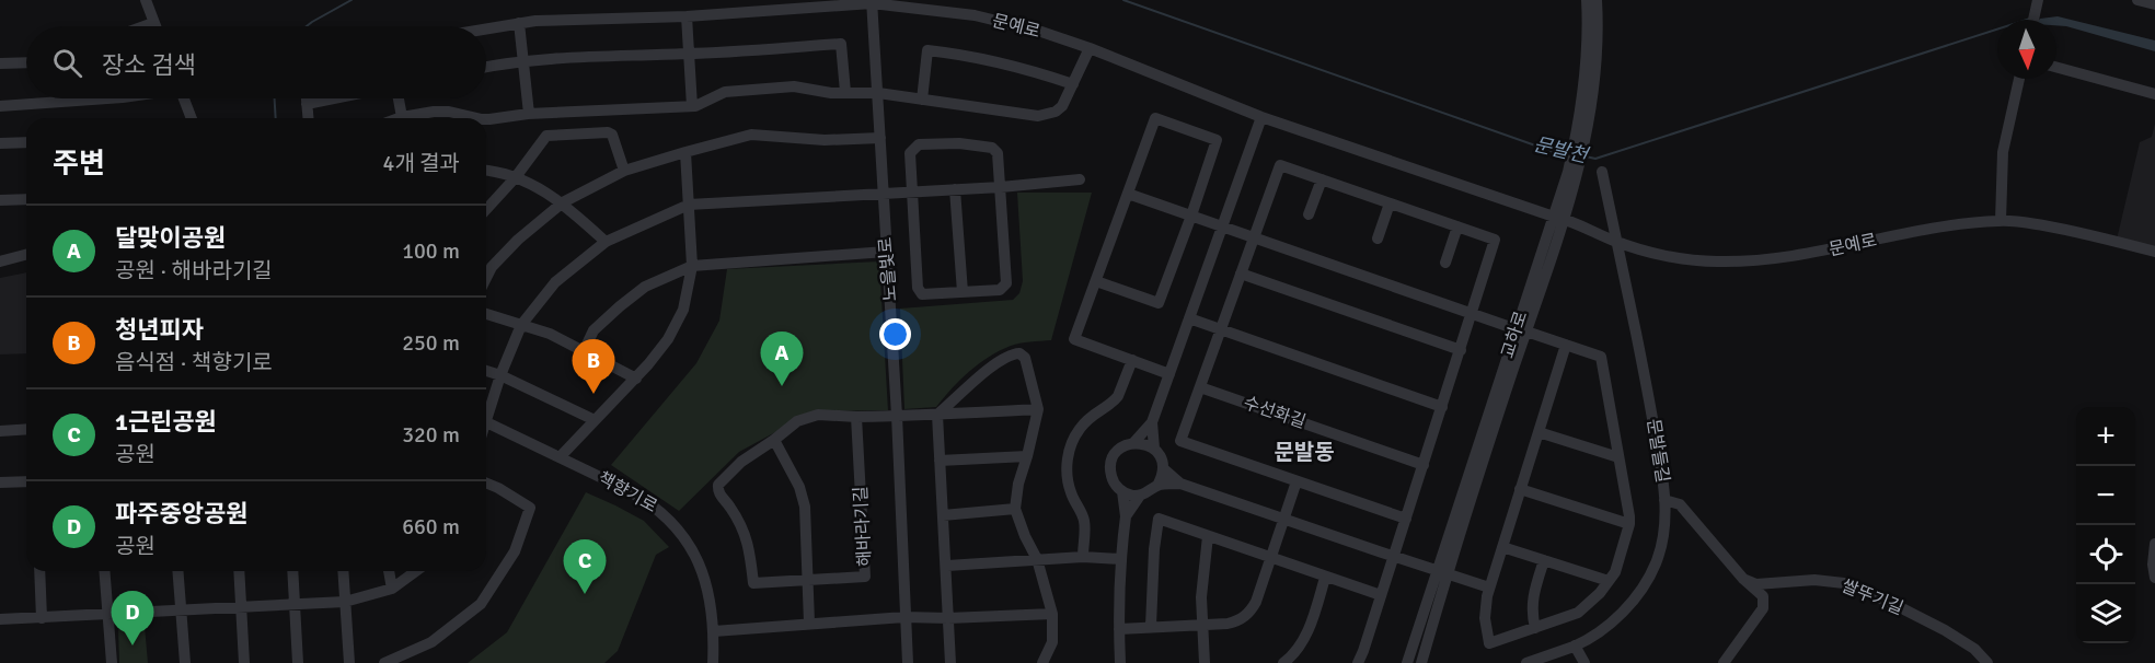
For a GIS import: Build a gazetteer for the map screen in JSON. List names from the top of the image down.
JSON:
{
  "streets": {
    "street": [
      "문예로",
      "노을빛로",
      "교하로",
      "수선화길",
      "문발들길",
      "책향기로",
      "해바라기길",
      "쌀뚜기길"
    ]
  },
  "crossings": [
    ["문예로", "노을빛로"],
    ["문예로", "교하로"],
    ["문예로", "문발들길"],
    ["노을빛로", "해바라기길"]
  ],
  "districts": ["문발동"],
  "water": ["문발천"],
  "north": "bottom",
  "page": {
    "search": "장소 검색",
    "heading": ["주변", "4개 결과"],
    "list": [
      {
        "mark": "A",
        "name": "달맞이공원",
        "note": "공원 · 해바라기길",
        "value": "100 m"
      },
      {
        "mark": "B",
        "name": "청년피자",
        "note": "음식점 · 책향기로",
        "value": "250 m"
      },
      {
        "mark": "C",
        "name": "1근린공원",
        "note": "공원",
        "value": "320 m"
      },
      {
        "mark": "D",
        "name": "파주중앙공원",
        "note": "공원",
        "value": "660 m"
      }
    ],
    "pins": [
      "A",
      "B",
      "C",
      "D"
    ],
    "map_buttons": ["+", "−"]
  }
}
